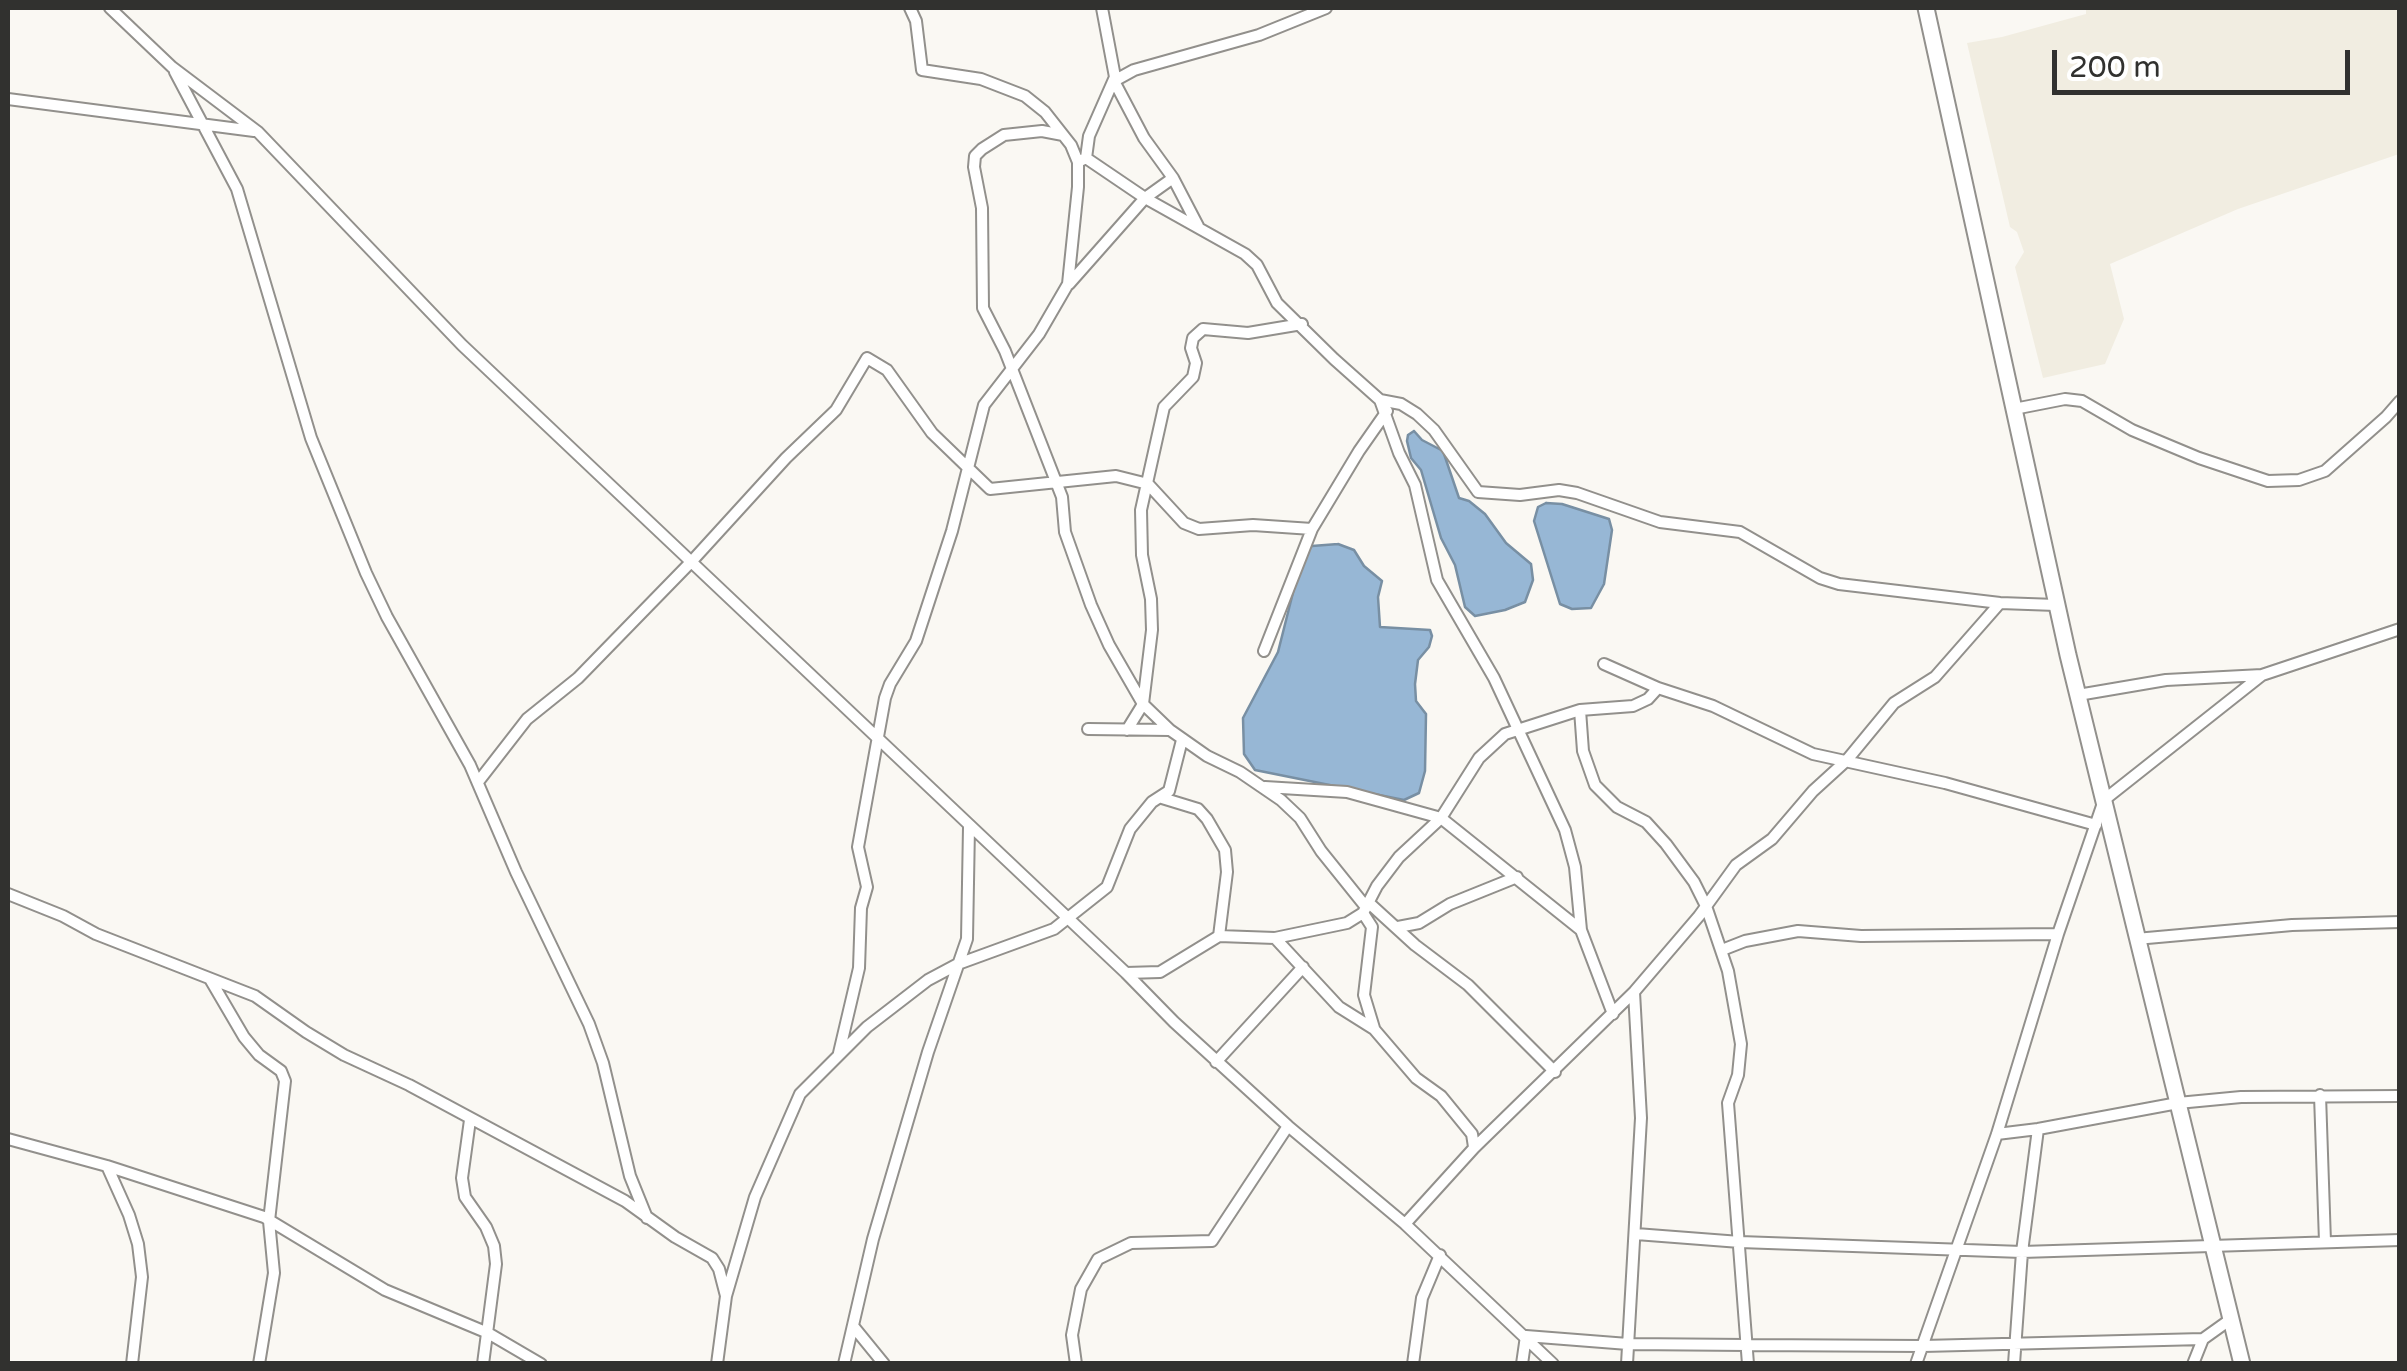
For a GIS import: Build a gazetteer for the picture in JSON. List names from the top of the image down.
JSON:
{
  "scale_bar": "200 m"
}
